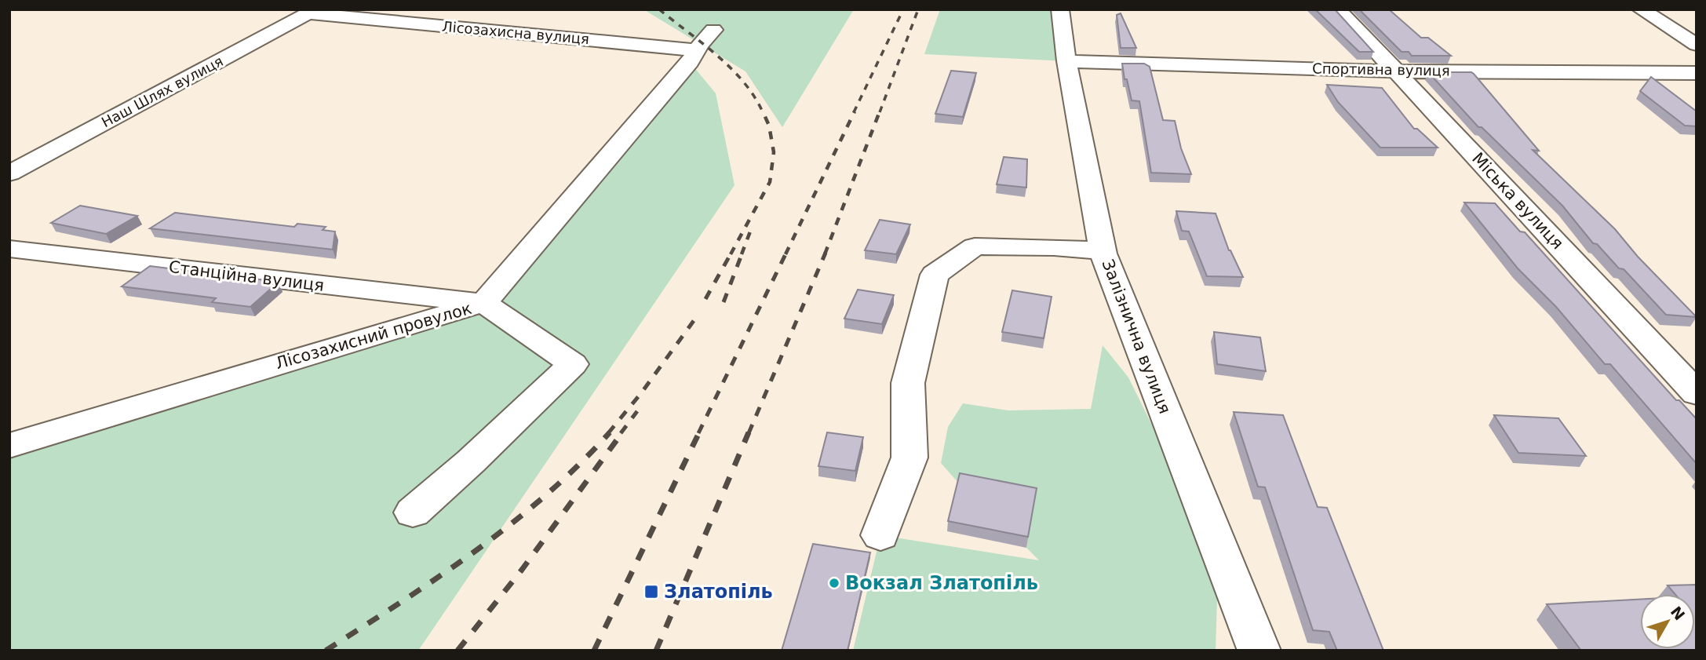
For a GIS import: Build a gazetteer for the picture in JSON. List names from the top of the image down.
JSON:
{
  "streets": {
    "street": [
      "Лісозахисна вулиця",
      "Спортивна вулиця",
      "Наш Шлях вулиця",
      "Міська вулиця",
      "Станційна вулиця",
      "Лісозахисний провулок",
      "Залізнична вулиця"
    ]
  },
  "crossings": [
    ["Лісозахисна вулиця", "Наш Шлях вулиця"],
    ["Лісозахисна вулиця", "Лісозахисний провулок"],
    ["Спортивна вулиця", "Міська вулиця"],
    ["Спортивна вулиця", "Залізнична вулиця"],
    ["Станційна вулиця", "Лісозахисний провулок"]
  ],
  "places": {
    "other": ["Вокзал Златопіль"],
    "transit": ["Златопіль"]
  },
  "north": "top right"
}
